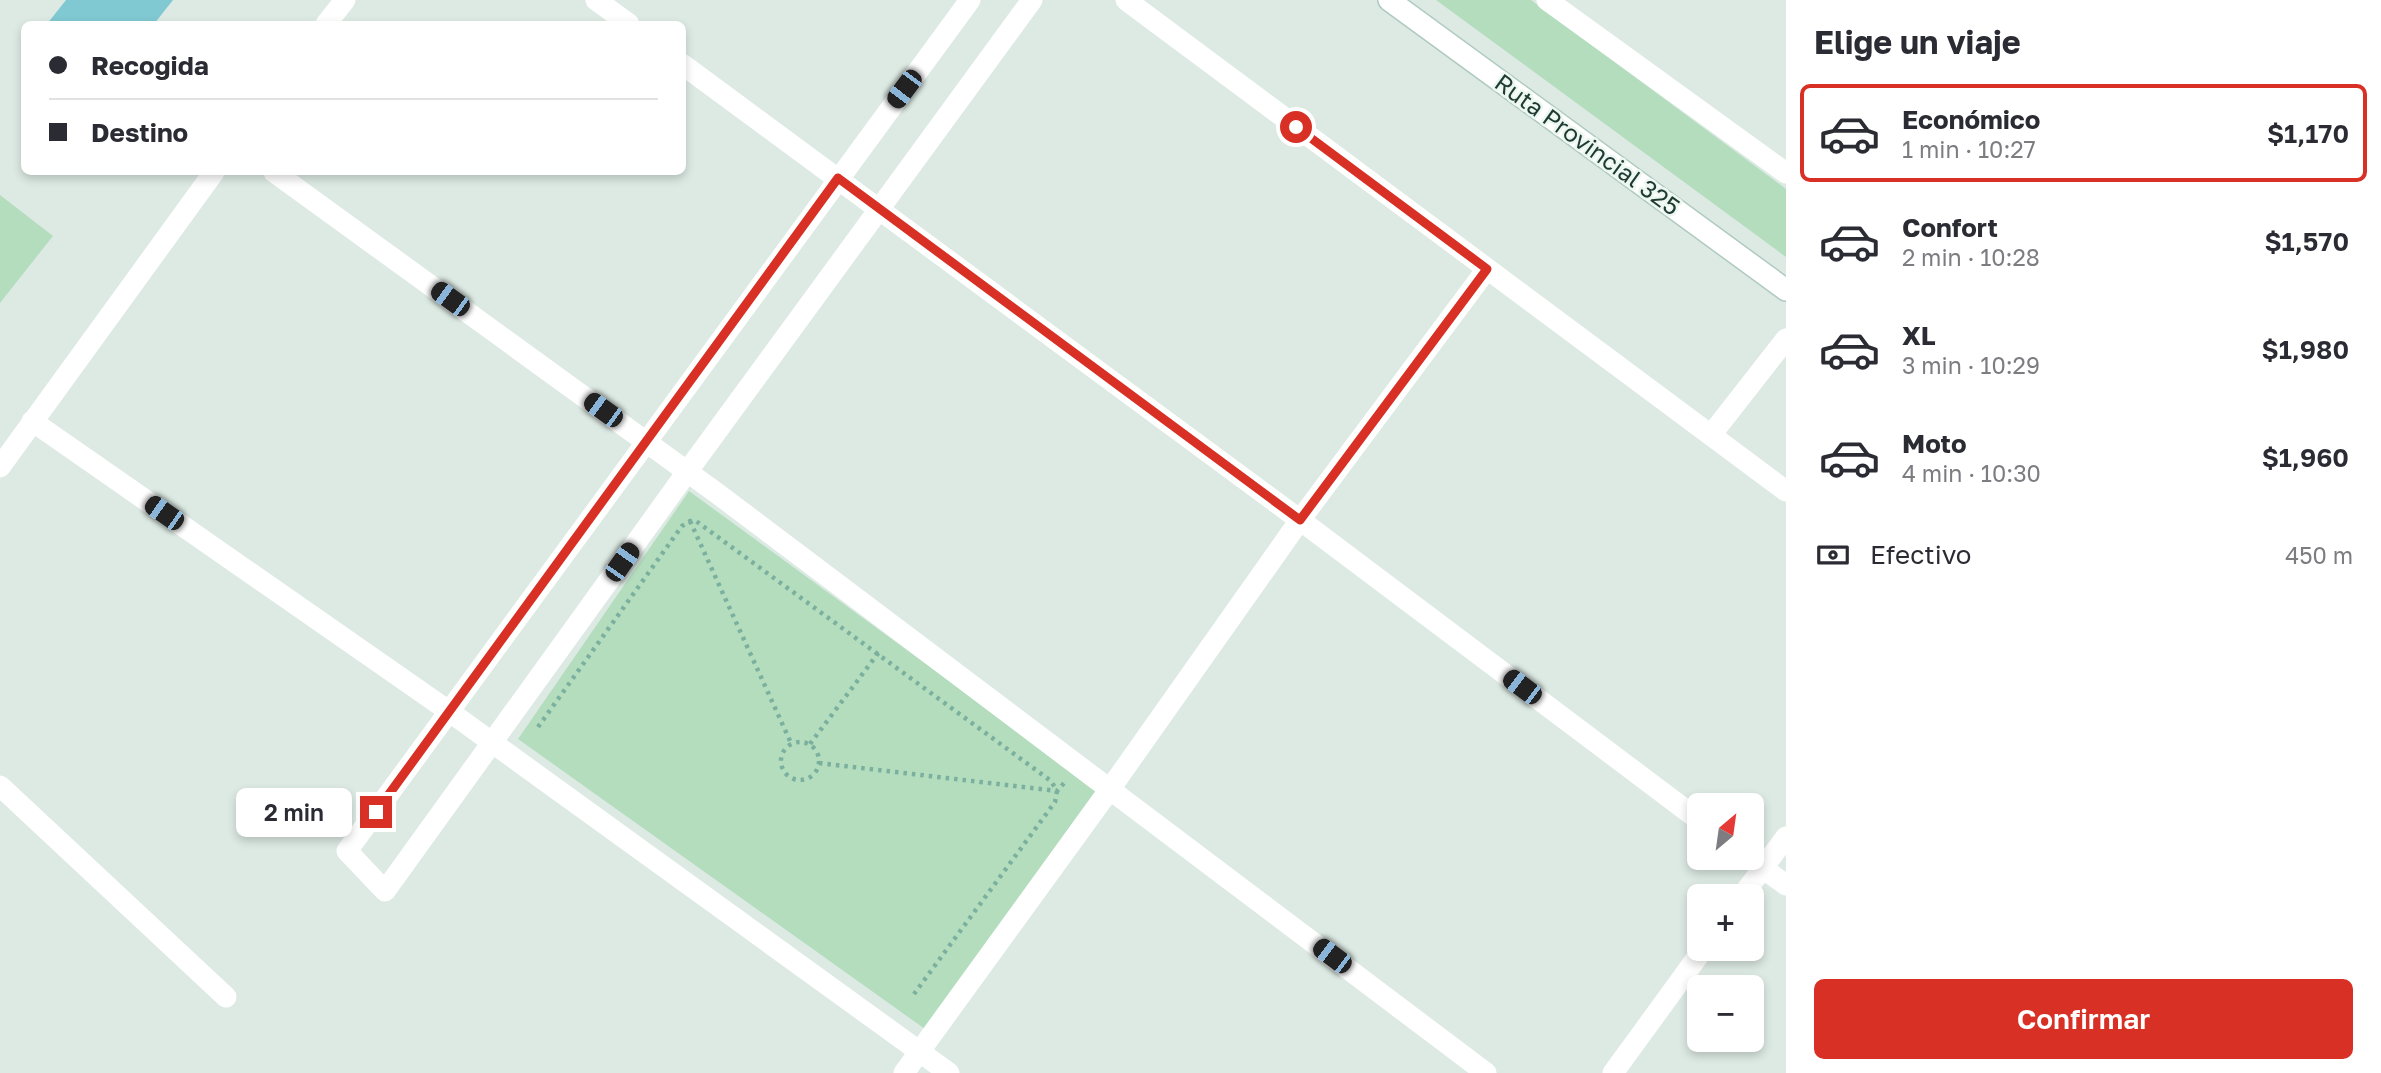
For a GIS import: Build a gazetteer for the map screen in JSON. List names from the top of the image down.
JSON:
{
  "streets": {
    "street": ["Ruta Provincial 325"]
  },
  "north": "top right",
  "page": {
    "heading": "Elige un viaje",
    "banner": ["Recogida", "Destino"],
    "list": [
      {
        "name": "Económico",
        "note": "1 min · 10:27",
        "value": "$1,170"
      },
      {
        "name": "Confort",
        "note": "2 min · 10:28",
        "value": "$1,570"
      },
      {
        "name": "XL",
        "note": "3 min · 10:29",
        "value": "$1,980"
      },
      {
        "name": "Moto",
        "note": "4 min · 10:30",
        "value": "$1,960"
      }
    ],
    "pay": ["Efectivo", "450 m"],
    "bubble": "2 min",
    "map_buttons": ["+", "−"],
    "buttons": "Confirmar"
  }
}
